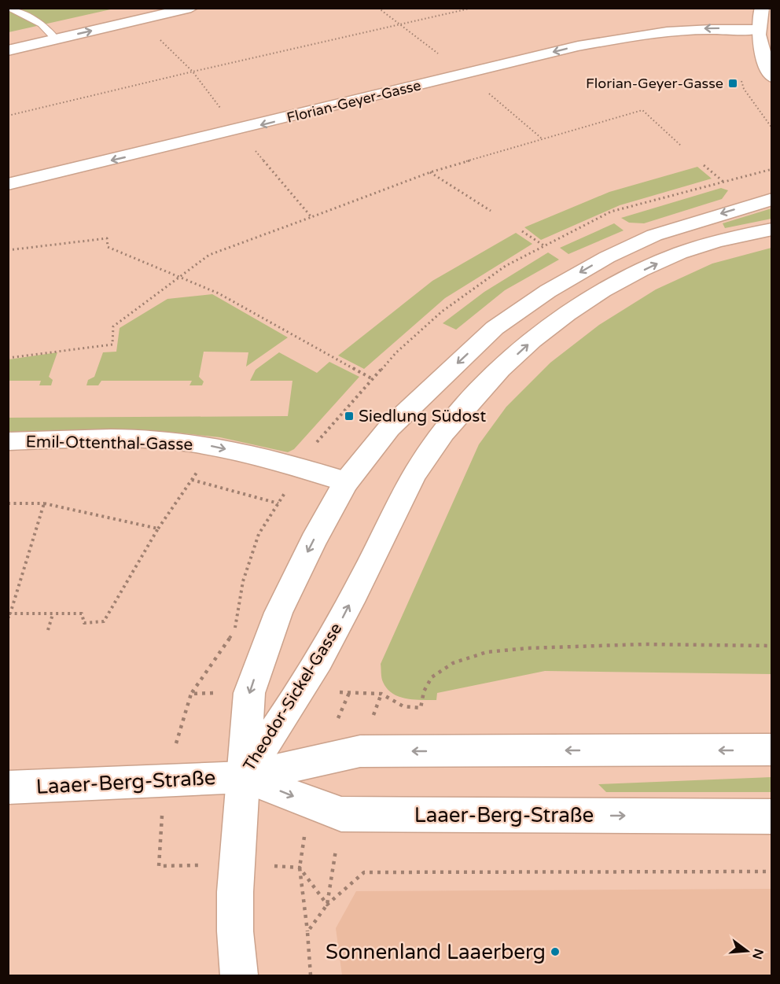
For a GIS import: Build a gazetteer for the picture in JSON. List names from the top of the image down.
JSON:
{
  "streets": {
    "main road": [
      "Florian-Geyer-Gasse",
      "Emil-Ottenthal-Gasse",
      "Theodor-Sickel-Gasse",
      "Laaer-Berg-Straße"
    ]
  },
  "crossings": [
    ["Emil-Ottenthal-Gasse", "Theodor-Sickel-Gasse"],
    ["Theodor-Sickel-Gasse", "Laaer-Berg-Straße"]
  ],
  "one_way": ["Florian-Geyer-Gasse", "Emil-Ottenthal-Gasse"],
  "places": {
    "transit": ["Florian-Geyer-Gasse", "Siedlung Südost"],
    "other": ["Sonnenland Laaerberg"]
  },
  "north": "right"
}
